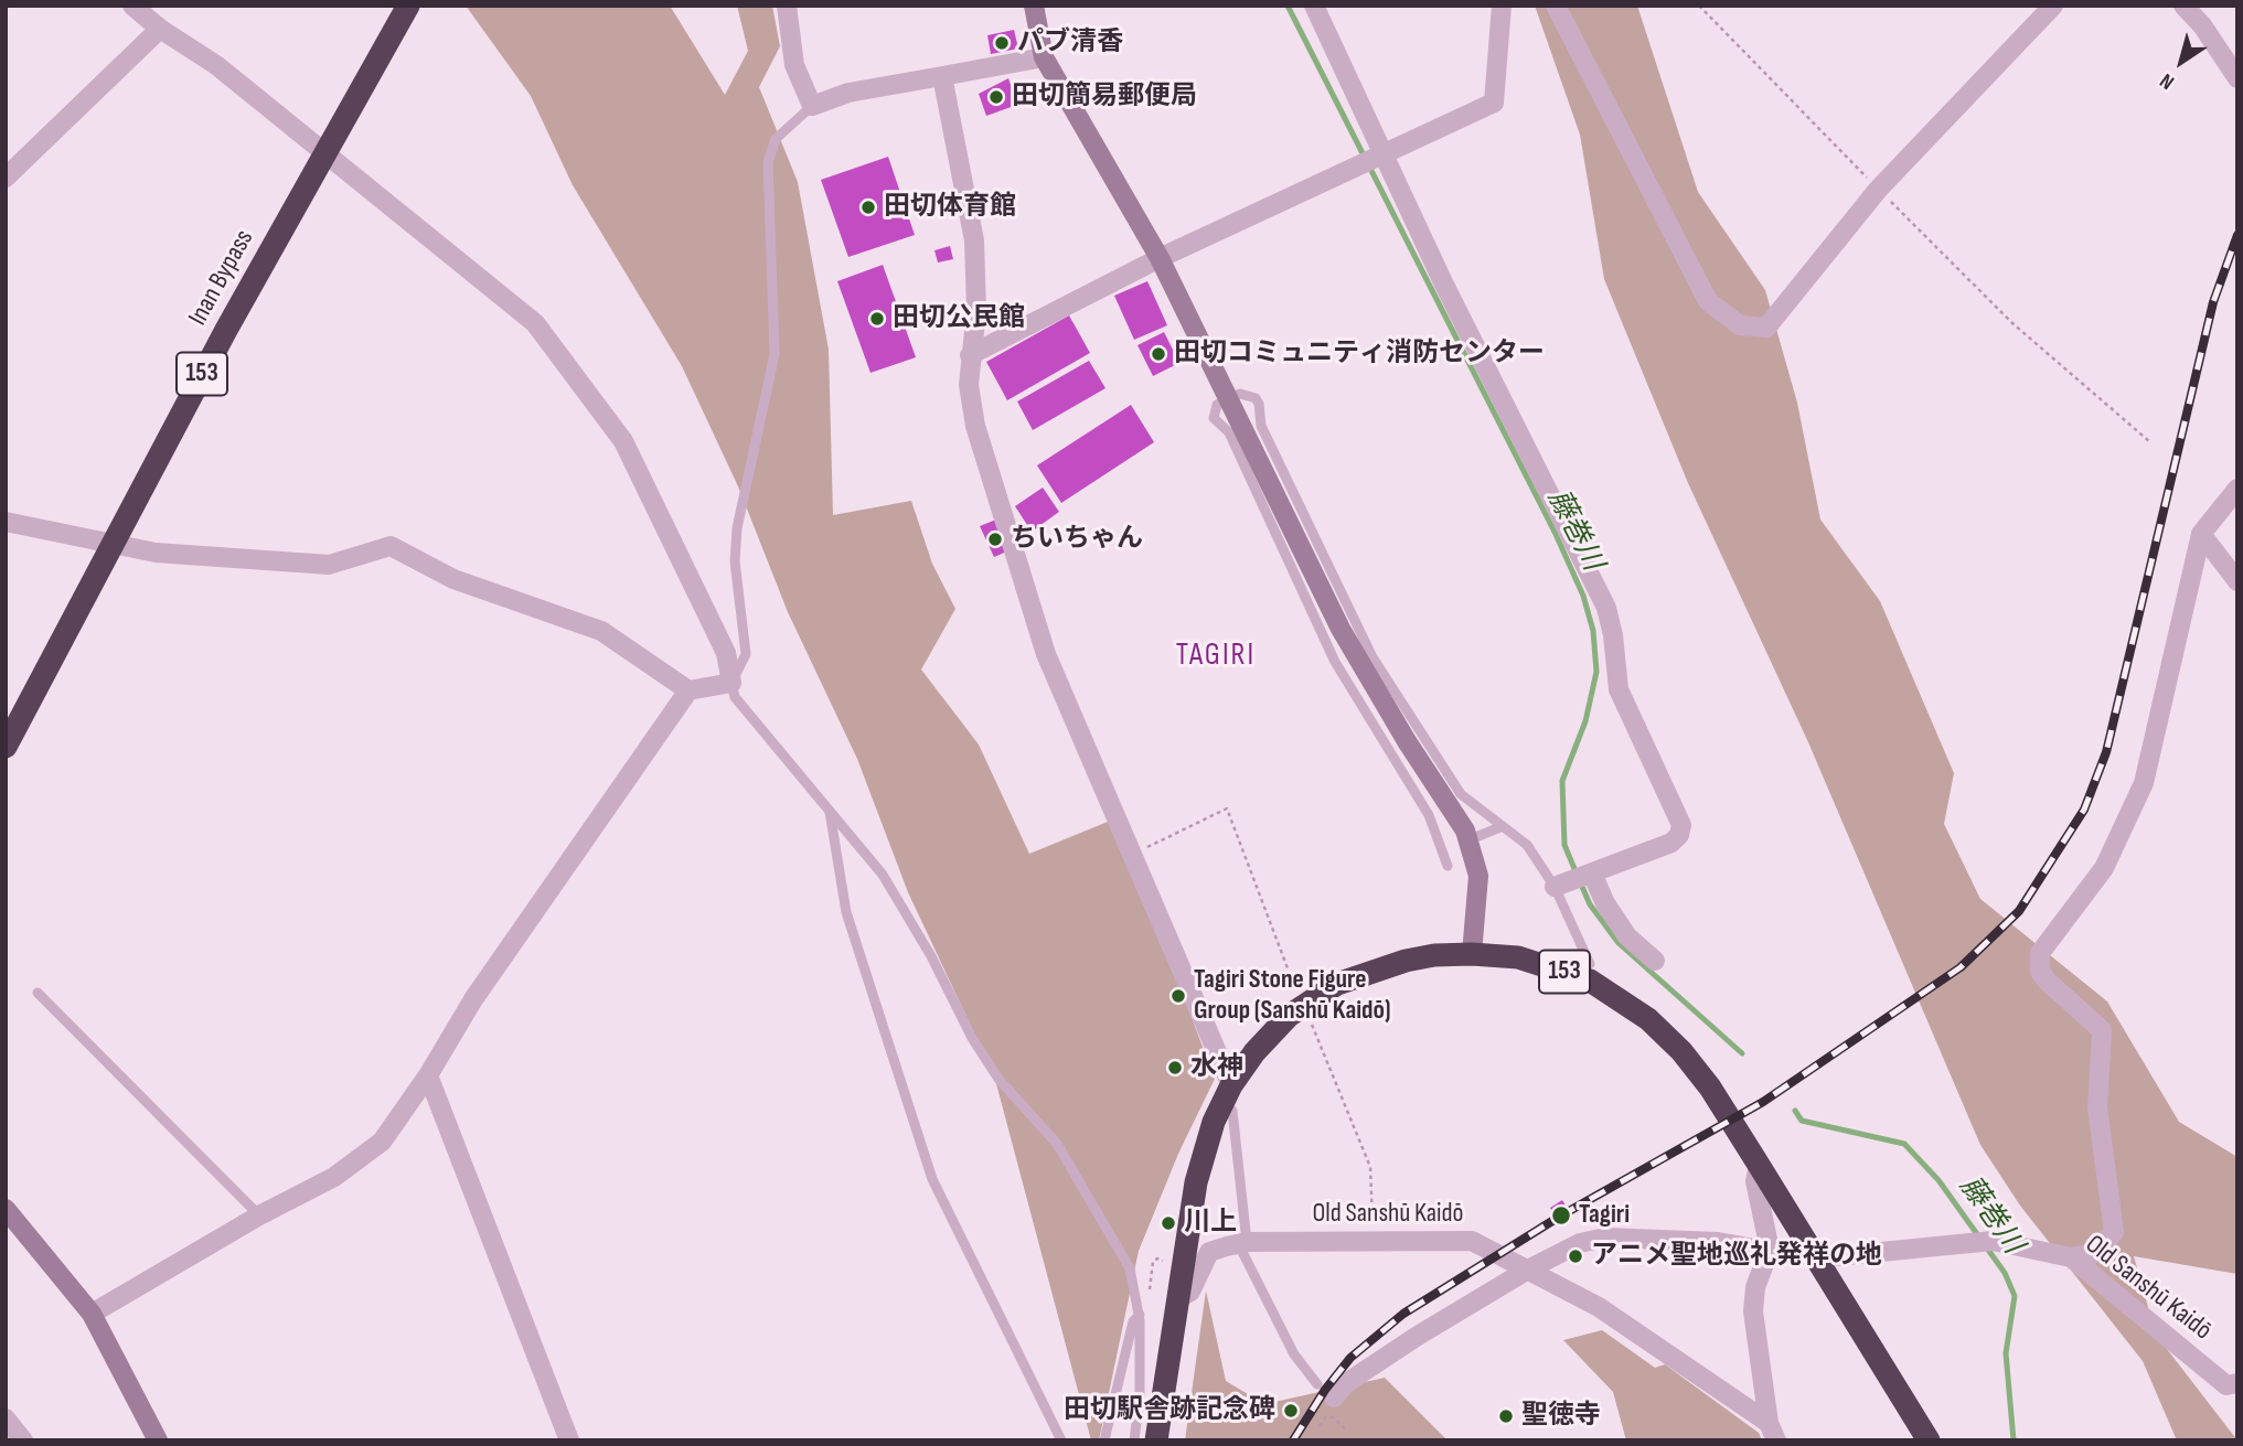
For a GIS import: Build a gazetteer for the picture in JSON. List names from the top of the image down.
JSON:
{
  "streets": {
    "highway": ["Inan Bypass", "153"],
    "street": ["Old Sanshū Kaidō"]
  },
  "crossings": [
    ["153", "Old Sanshū Kaidō"]
  ],
  "districts": ["TAGIRI"],
  "water": ["藤巻川"],
  "places": [
    "パブ清香",
    "田切簡易郵便局",
    "田切体育館",
    "田切公民館",
    "田切コミュニティ消防センター",
    "ちいちゃん",
    "Tagiri Stone Figure Group (Sanshū Kaidō)",
    "水神",
    "Tagiri",
    "川上",
    "アニメ聖地巡礼発祥の地",
    "田切駅舎跡記念碑",
    "聖徳寺"
  ],
  "north": "bottom left"
}
